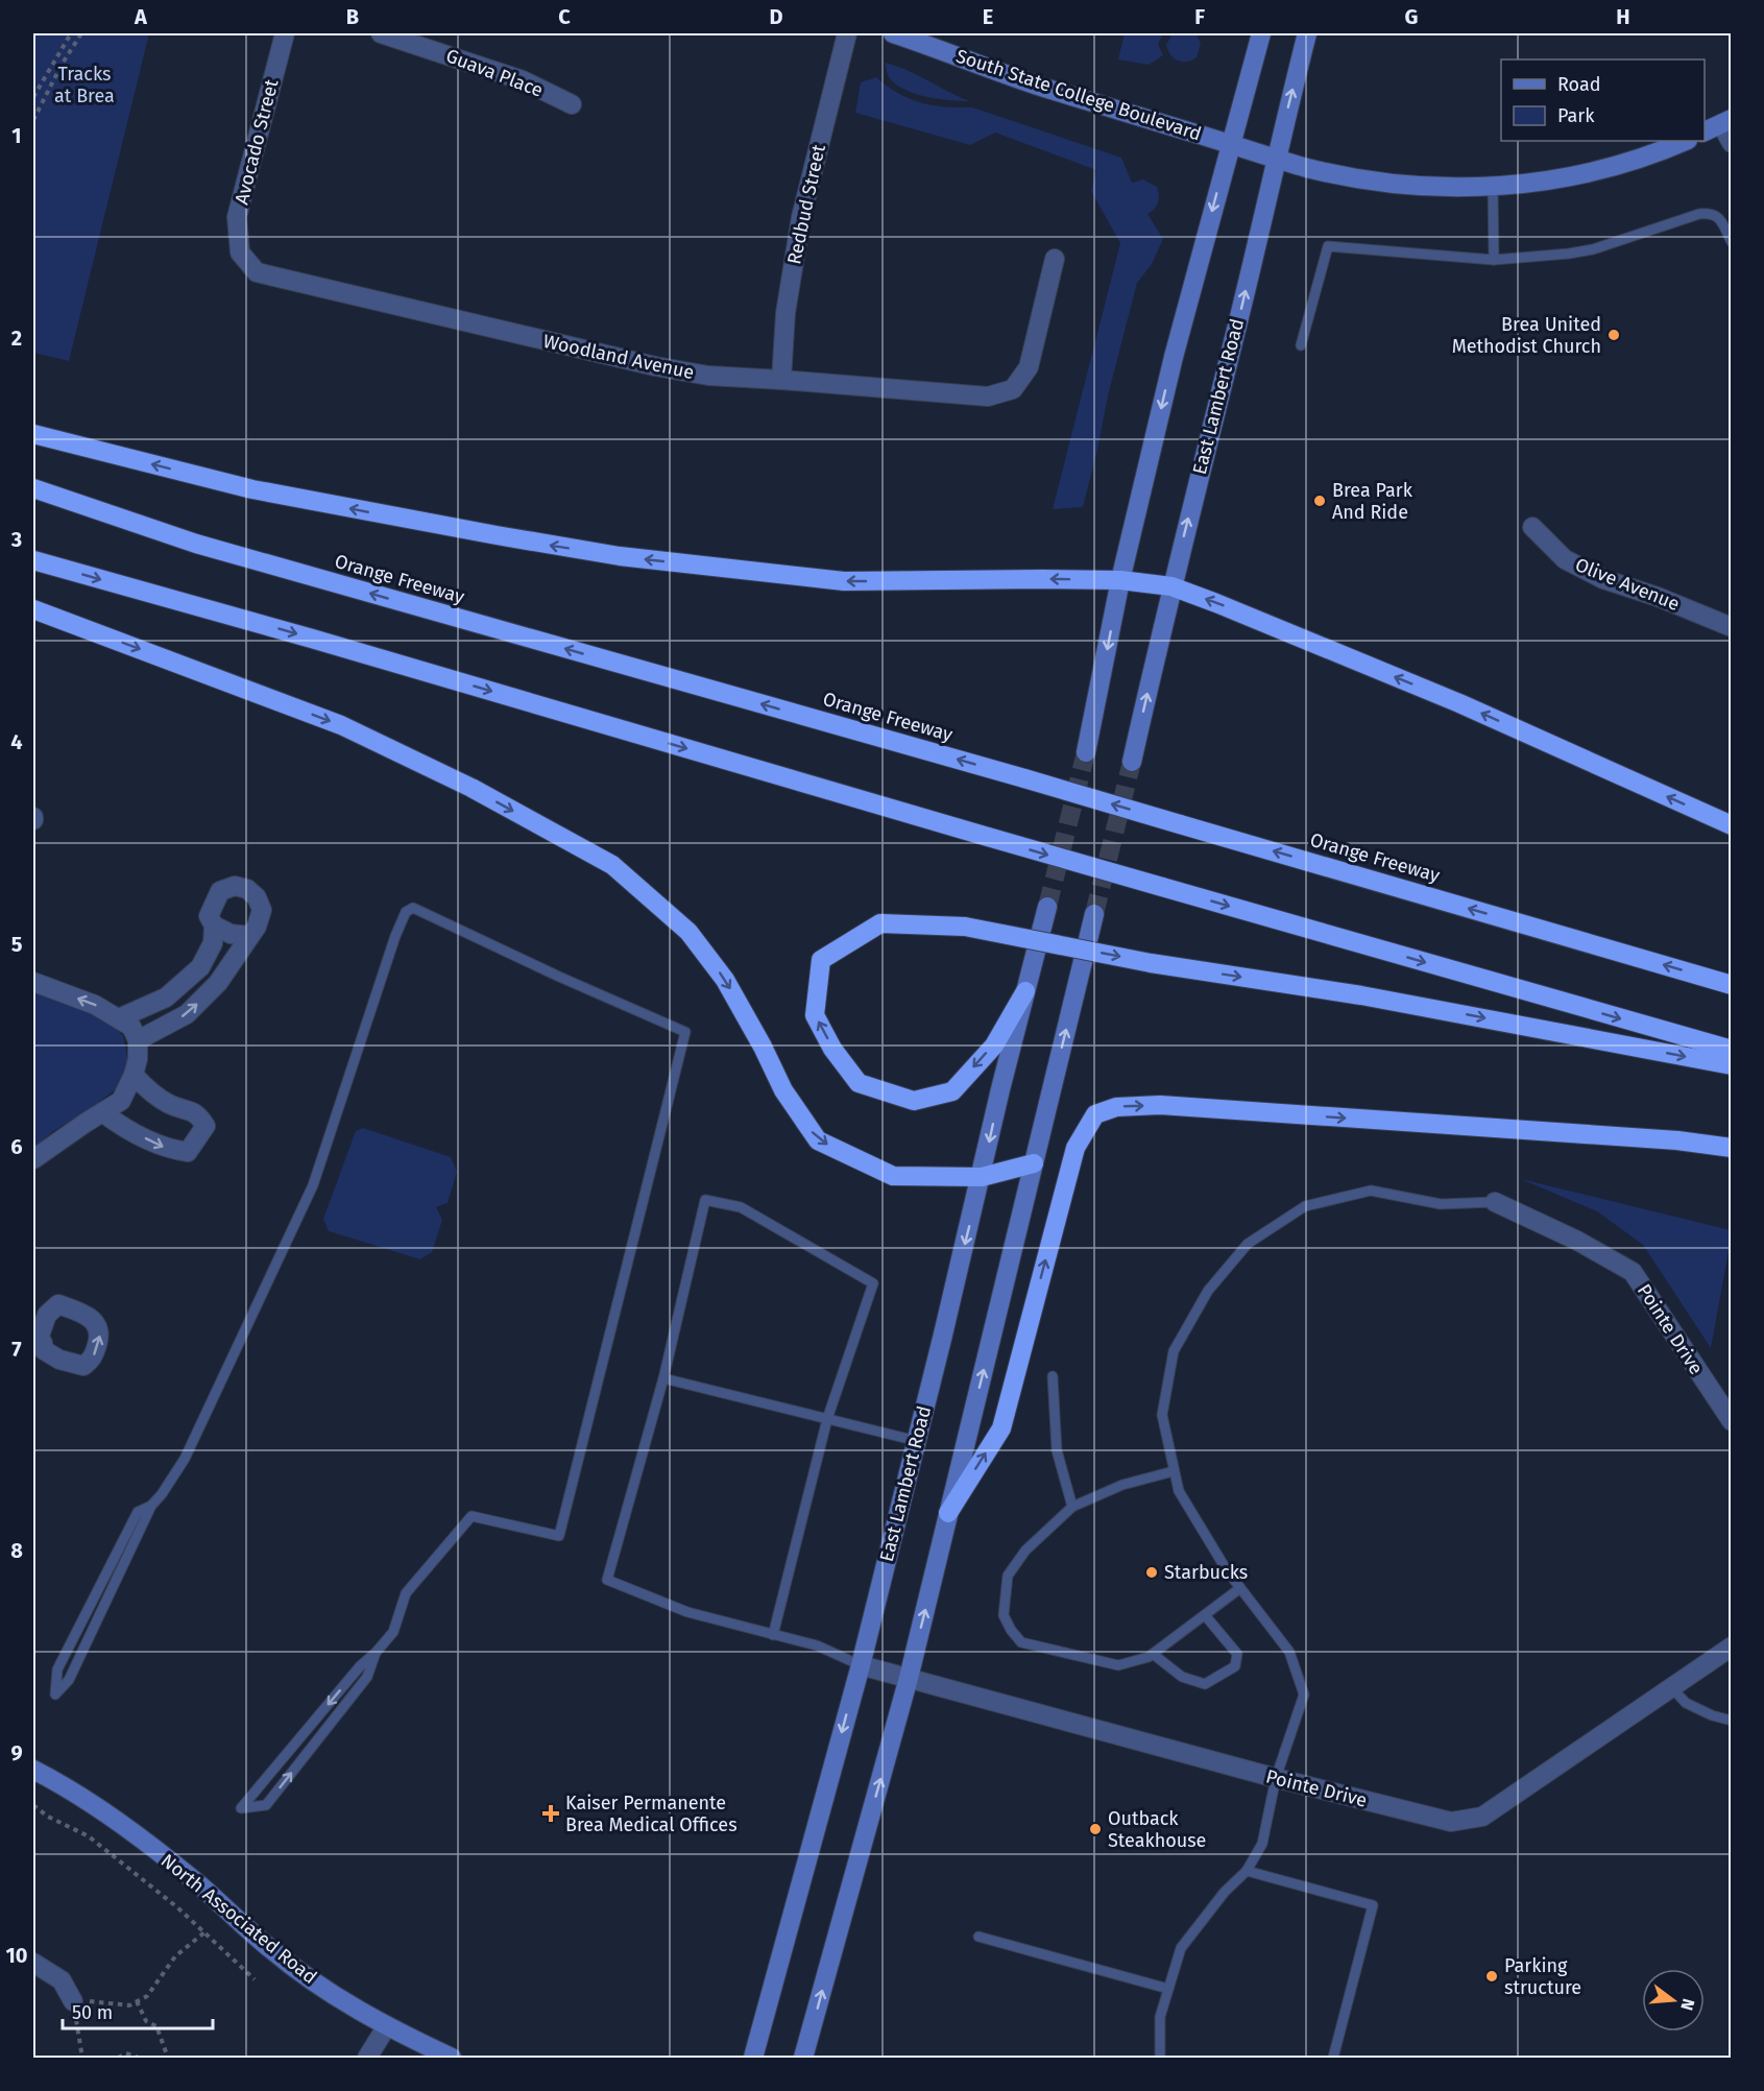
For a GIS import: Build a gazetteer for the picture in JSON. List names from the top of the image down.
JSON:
{
  "streets": {
    "highway": ["Orange Freeway"],
    "main road": ["South State College Boulevard", "East Lambert Road", "North Associated Road"],
    "street": [
      "Guava Place",
      "Avocado Street",
      "Redbud Street",
      "Woodland Avenue",
      "Olive Avenue",
      "Pointe Drive"
    ]
  },
  "crossings": [
    ["South State College Boulevard", "East Lambert Road"],
    ["Avocado Street", "Woodland Avenue"],
    ["Redbud Street", "Woodland Avenue"],
    ["East Lambert Road", "Pointe Drive"]
  ],
  "parks": ["Tracks at Brea"],
  "places": {
    "other": [
      "Brea United Methodist Church",
      "Brea Park And Ride",
      "Starbucks",
      "Outback Steakhouse",
      "Parking structure"
    ],
    "health": ["Kaiser Permanente Brea Medical Offices"]
  },
  "legend": ["Road", "Park"],
  "scale_bar": "50 m",
  "north": "right",
  "grid": {
    "columns": [
      "A",
      "B",
      "C",
      "D",
      "E",
      "F",
      "G",
      "H"
    ],
    "rows": [
      "1",
      "2",
      "3",
      "4",
      "5",
      "6",
      "7",
      "8",
      "9",
      "10"
    ]
  }
}
